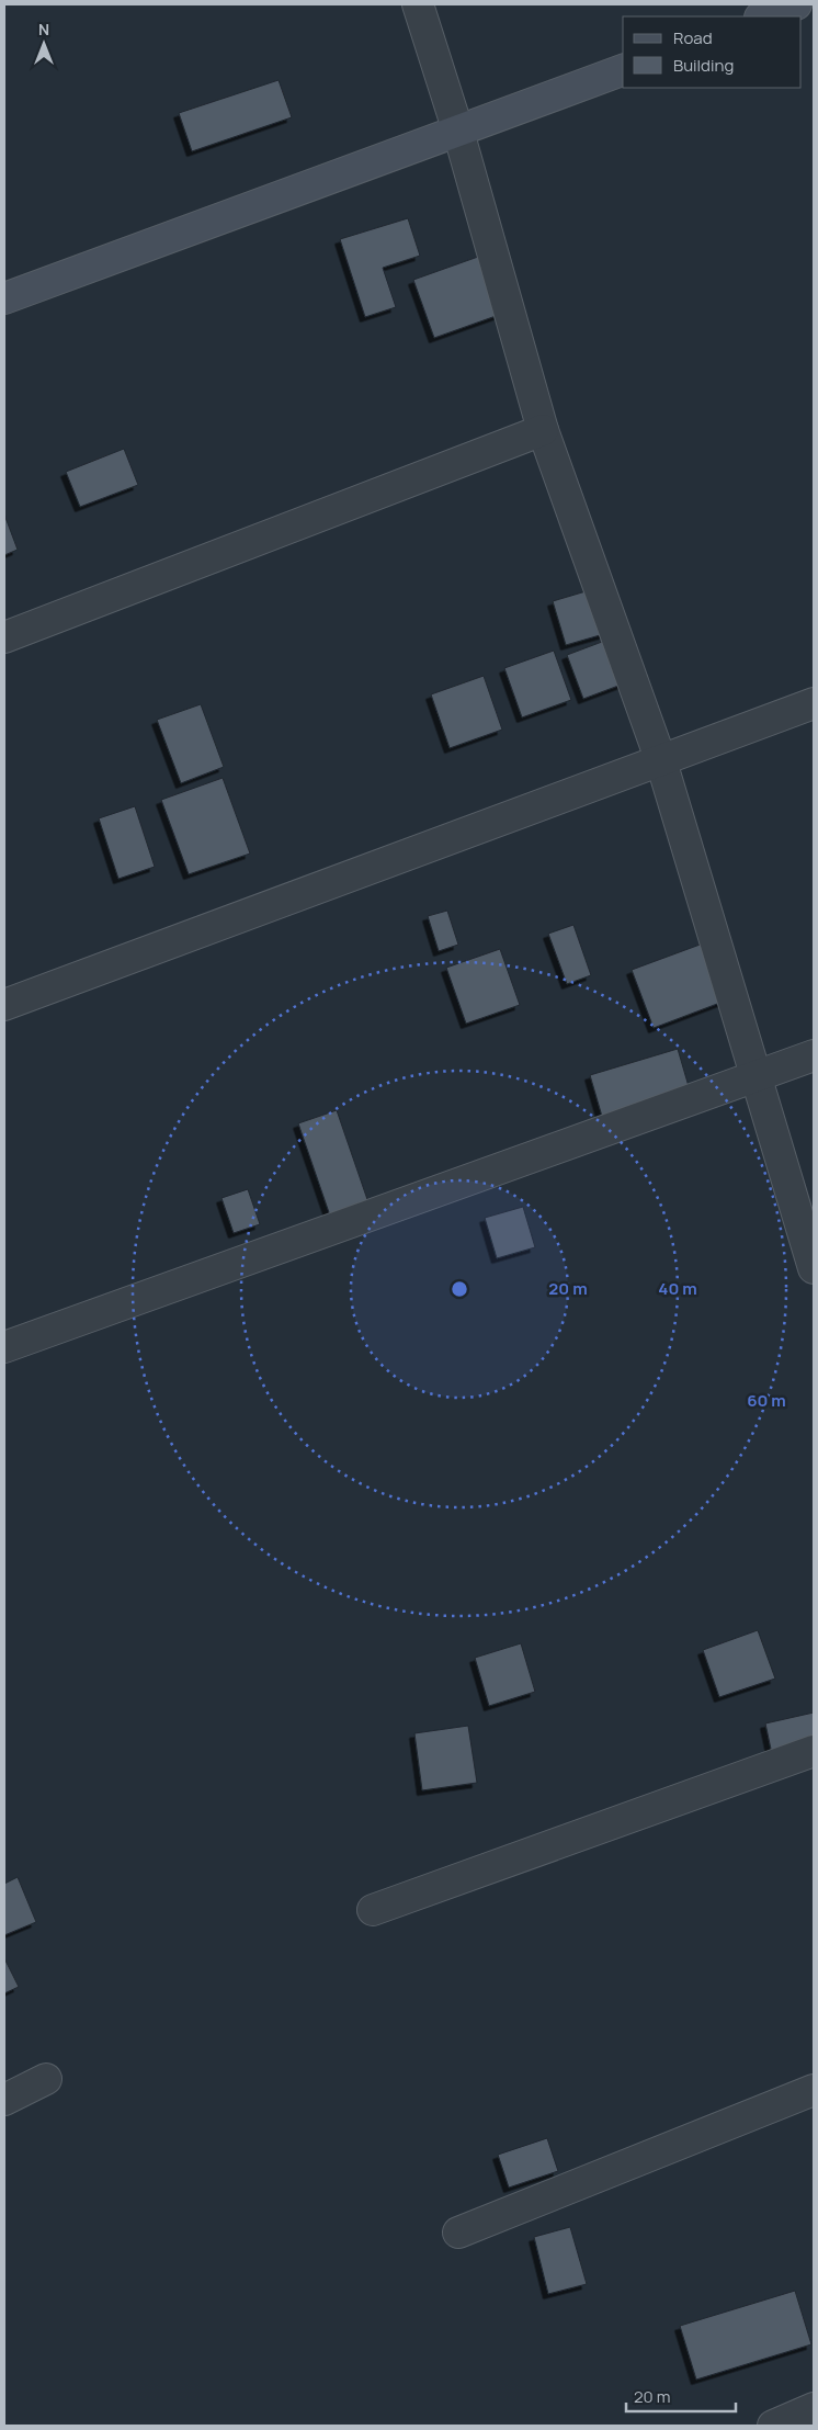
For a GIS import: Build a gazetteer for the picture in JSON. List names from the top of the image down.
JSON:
{
  "legend": ["Road", "Building"],
  "scale_bar": "20 m",
  "north": "top",
  "rings": ["20 m", "40 m", "60 m"]
}
